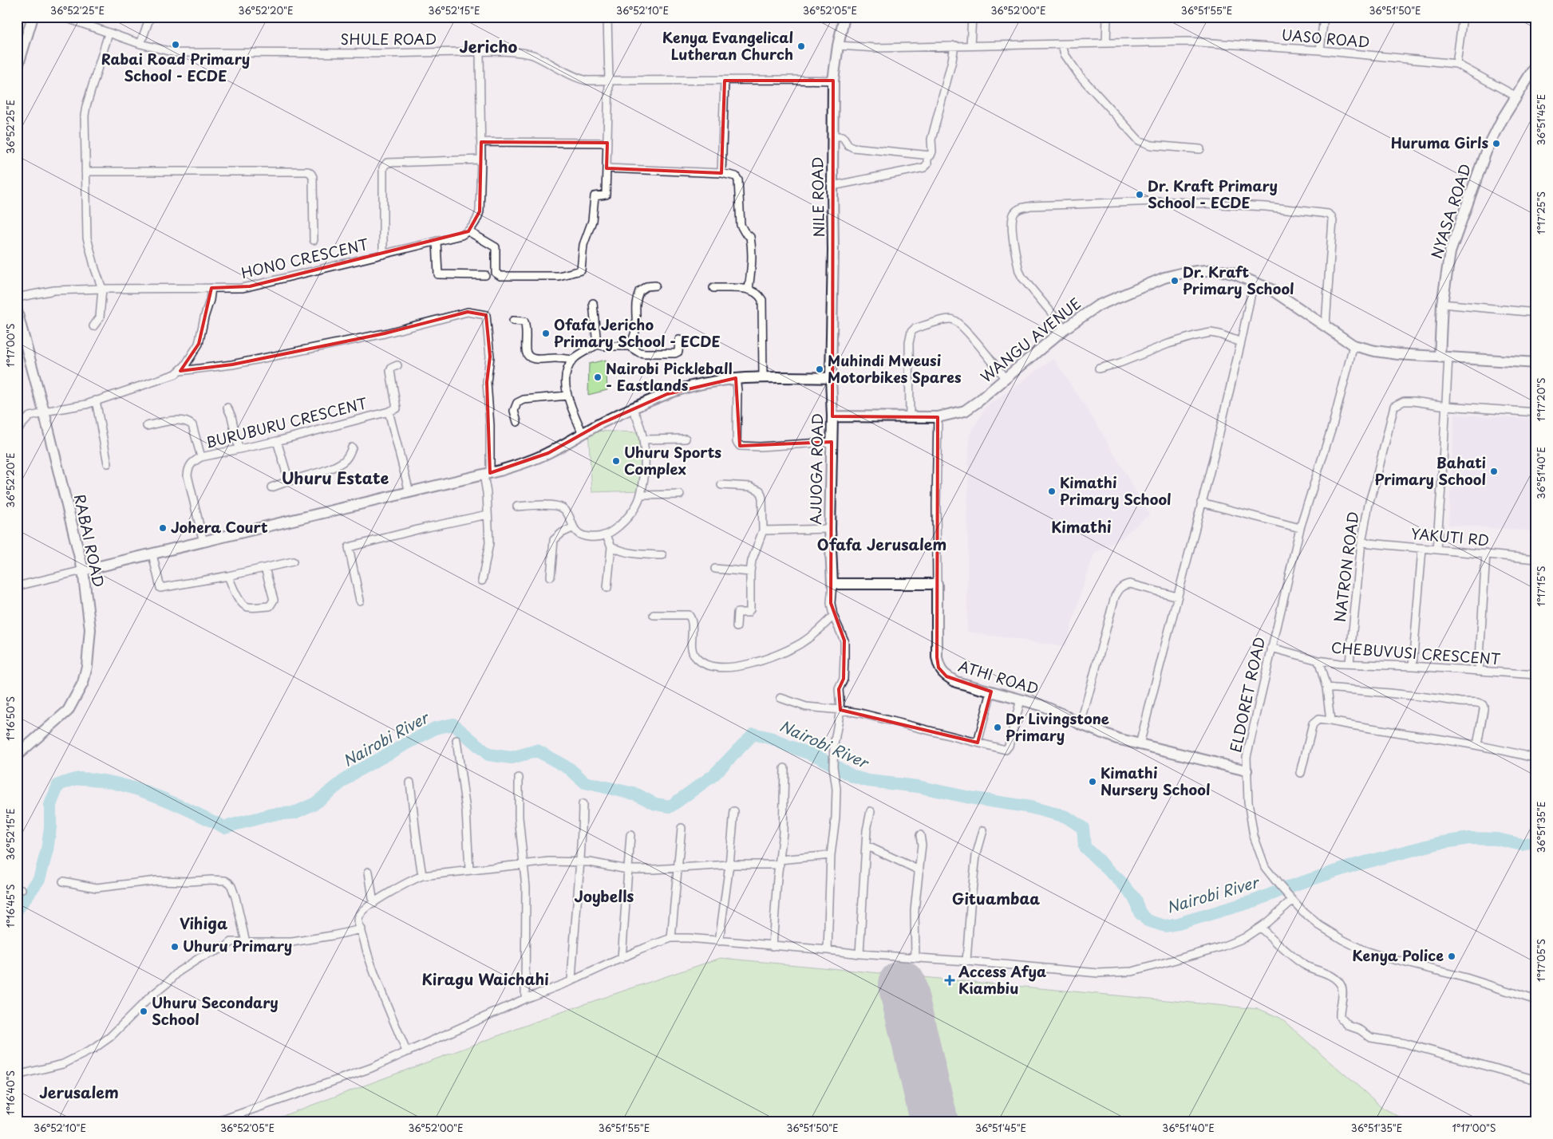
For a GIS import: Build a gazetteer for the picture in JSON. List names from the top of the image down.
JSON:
{
  "streets": {
    "street": [
      "UASO ROAD",
      "SHULE ROAD",
      "NILE ROAD",
      "NYASA ROAD",
      "HONO CRESCENT",
      "WANGU AVENUE",
      "BURUBURU CRESCENT",
      "AJUOGA ROAD",
      "YAKUTI RD",
      "RABAI ROAD",
      "NATRON ROAD",
      "CHEBUVUSI CRESCENT",
      "ATHI ROAD",
      "ELDORET ROAD"
    ]
  },
  "crossings": [
    ["UASO ROAD", "NILE ROAD"],
    ["UASO ROAD", "NYASA ROAD"],
    ["SHULE ROAD", "NILE ROAD"],
    ["NILE ROAD", "AJUOGA ROAD"],
    ["NYASA ROAD", "WANGU AVENUE"],
    ["WANGU AVENUE", "AJUOGA ROAD"],
    ["WANGU AVENUE", "ATHI ROAD"],
    ["WANGU AVENUE", "ELDORET ROAD"],
    ["YAKUTI RD", "NATRON ROAD"],
    ["NATRON ROAD", "CHEBUVUSI CRESCENT"],
    ["CHEBUVUSI CRESCENT", "ELDORET ROAD"],
    ["ATHI ROAD", "ELDORET ROAD"]
  ],
  "districts": [
    "Jericho",
    "Uhuru Estate",
    "Kimathi",
    "Ofafa Jerusalem",
    "Joybells",
    "Gituambaa",
    "Vihiga",
    "Kiragu Waichahi",
    "Jerusalem"
  ],
  "water": ["Nairobi River"],
  "places": {
    "other": [
      "Rabai Road Primary School - ECDE",
      "Kenya Evangelical Lutheran Church",
      "Huruma Girls",
      "Dr. Kraft Primary School - ECDE",
      "Dr. Kraft Primary School",
      "Ofafa Jericho Primary School - ECDE",
      "Muhindi Mweusi Motorbikes Spares",
      "Nairobi Pickleball - Eastlands",
      "Uhuru Sports Complex",
      "Bahati Primary School",
      "Kimathi Primary School",
      "Johera Court",
      "Dr Livingstone Primary",
      "Kimathi Nursery School",
      "Uhuru Primary",
      "Kenya Police",
      "Uhuru Secondary School"
    ],
    "health": ["Access Afya Kiambiu"]
  },
  "coordinates": [
    "36°52'25\"E",
    "36°52'20\"E",
    "36°52'15\"E",
    "36°52'10\"E",
    "36°52'05\"E",
    "36°52'00\"E",
    "36°51'55\"E",
    "36°51'50\"E",
    "36°51'45\"E",
    "1°17'25\"S",
    "1°17'00\"S",
    "1°17'20\"S",
    "36°51'40\"E",
    "1°17'15\"S",
    "1°16'50\"S",
    "36°51'35\"E",
    "1°16'45\"S",
    "1°17'05\"S",
    "1°16'40\"S"
  ]
}
